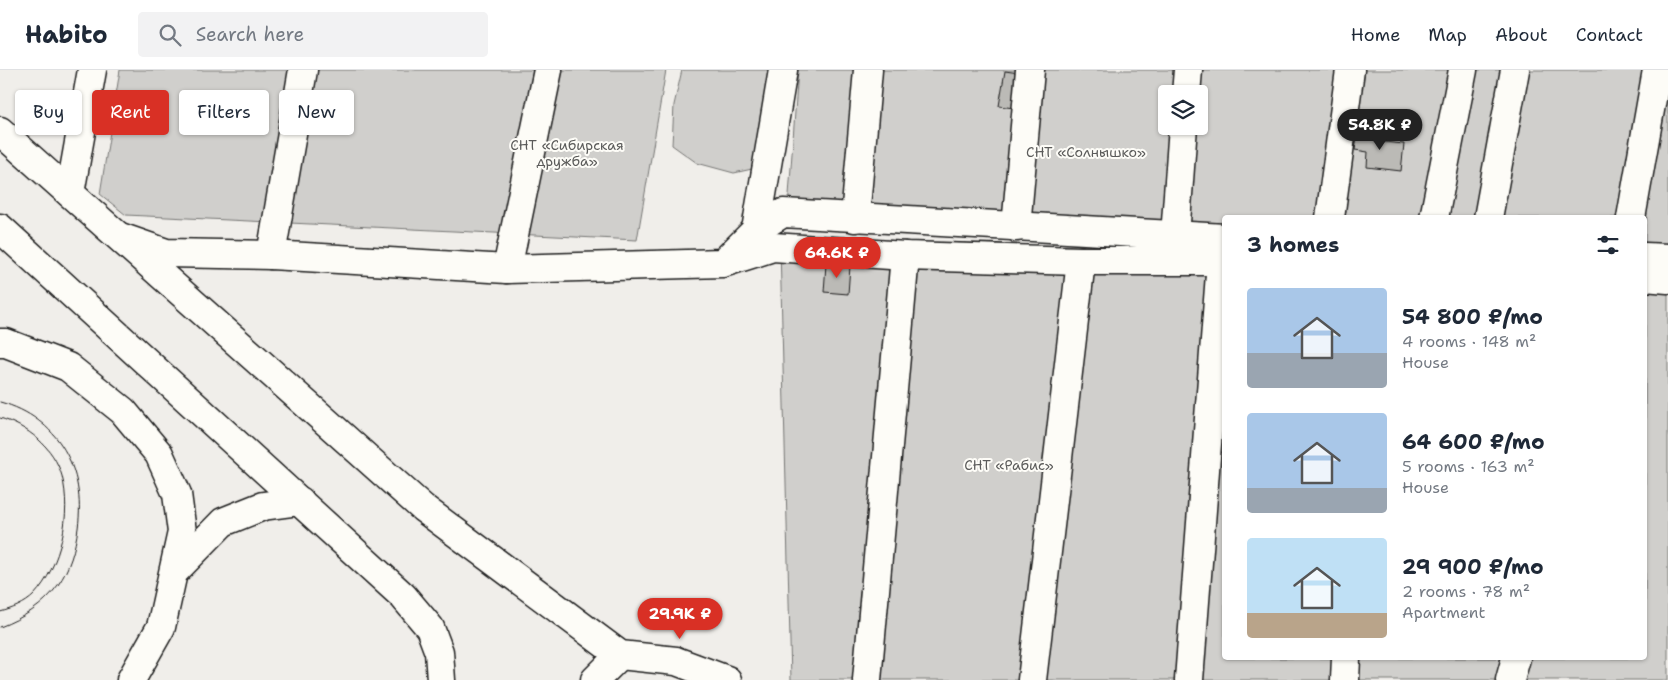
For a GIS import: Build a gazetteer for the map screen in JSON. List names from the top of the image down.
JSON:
{
  "parks": ["СНТ «Сибирская дружба»", "СНТ «Солнышко»", "СНТ «Рабис»"],
  "page": {
    "header": "Habito",
    "search": "Search here",
    "nav": [
      "Home",
      "Map",
      "About",
      "Contact"
    ],
    "chip": [
      "Buy",
      "Rent",
      "Filters",
      "New"
    ],
    "price": ["54.8K ₽", "64.6K ₽", "29.9K ₽"],
    "heading": "3 homes",
    "list": [
      {
        "name": "54 800 ₽/mo",
        "note": "4 rooms · 148 m² · House"
      },
      {
        "name": "64 600 ₽/mo",
        "note": "5 rooms · 163 m² · House"
      },
      {
        "name": "29 900 ₽/mo",
        "note": "2 rooms · 78 m² · Apartment"
      }
    ]
  }
}
